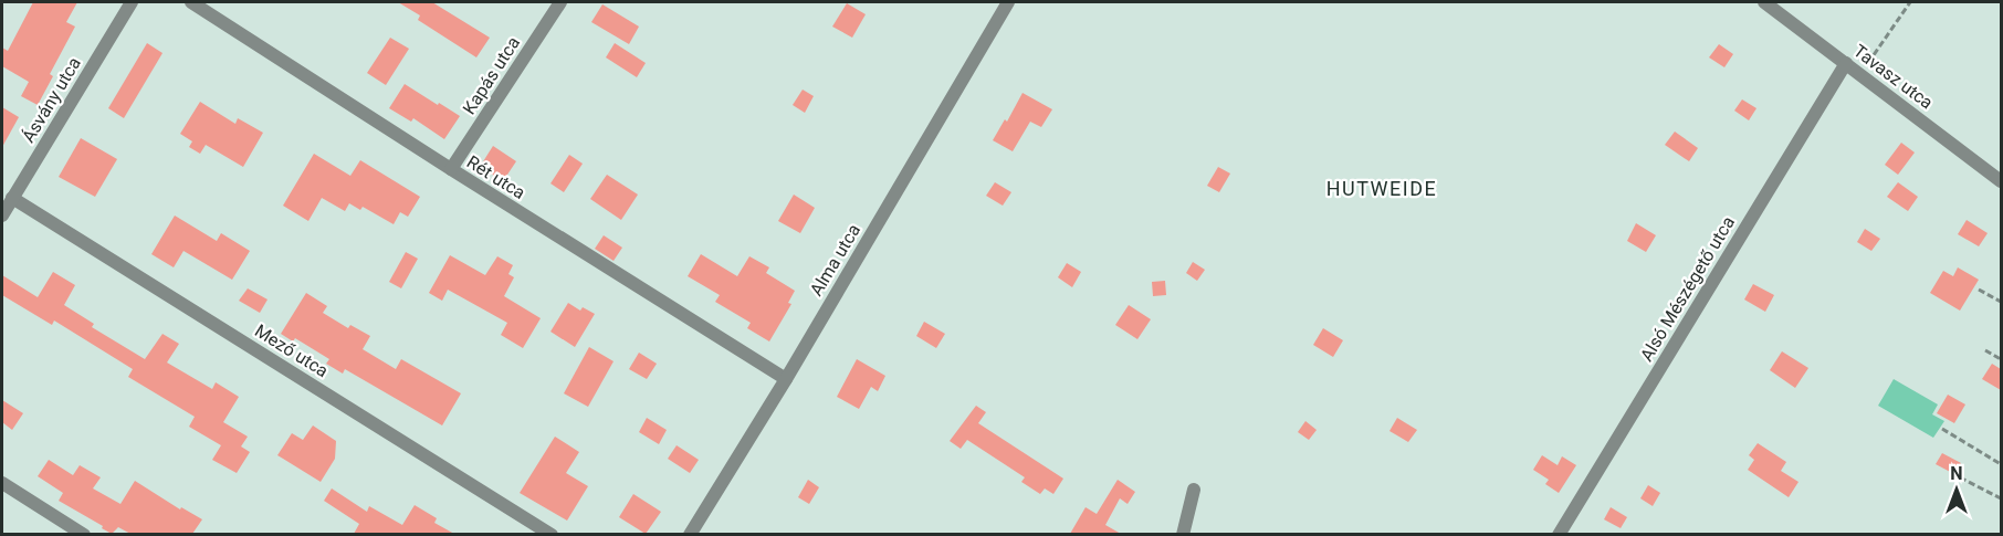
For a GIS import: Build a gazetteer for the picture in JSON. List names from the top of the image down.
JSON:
{
  "streets": {
    "street": [
      "Kapás utca",
      "Tavasz utca",
      "Ásvány utca",
      "Rét utca",
      "Alma utca",
      "Alsó Mészégető utca",
      "Mező utca"
    ]
  },
  "crossings": [
    ["Kapás utca", "Rét utca"],
    ["Tavasz utca", "Alsó Mészégető utca"],
    ["Ásvány utca", "Mező utca"],
    ["Rét utca", "Alma utca"]
  ],
  "districts": ["HUTWEIDE"],
  "north": "top"
}
